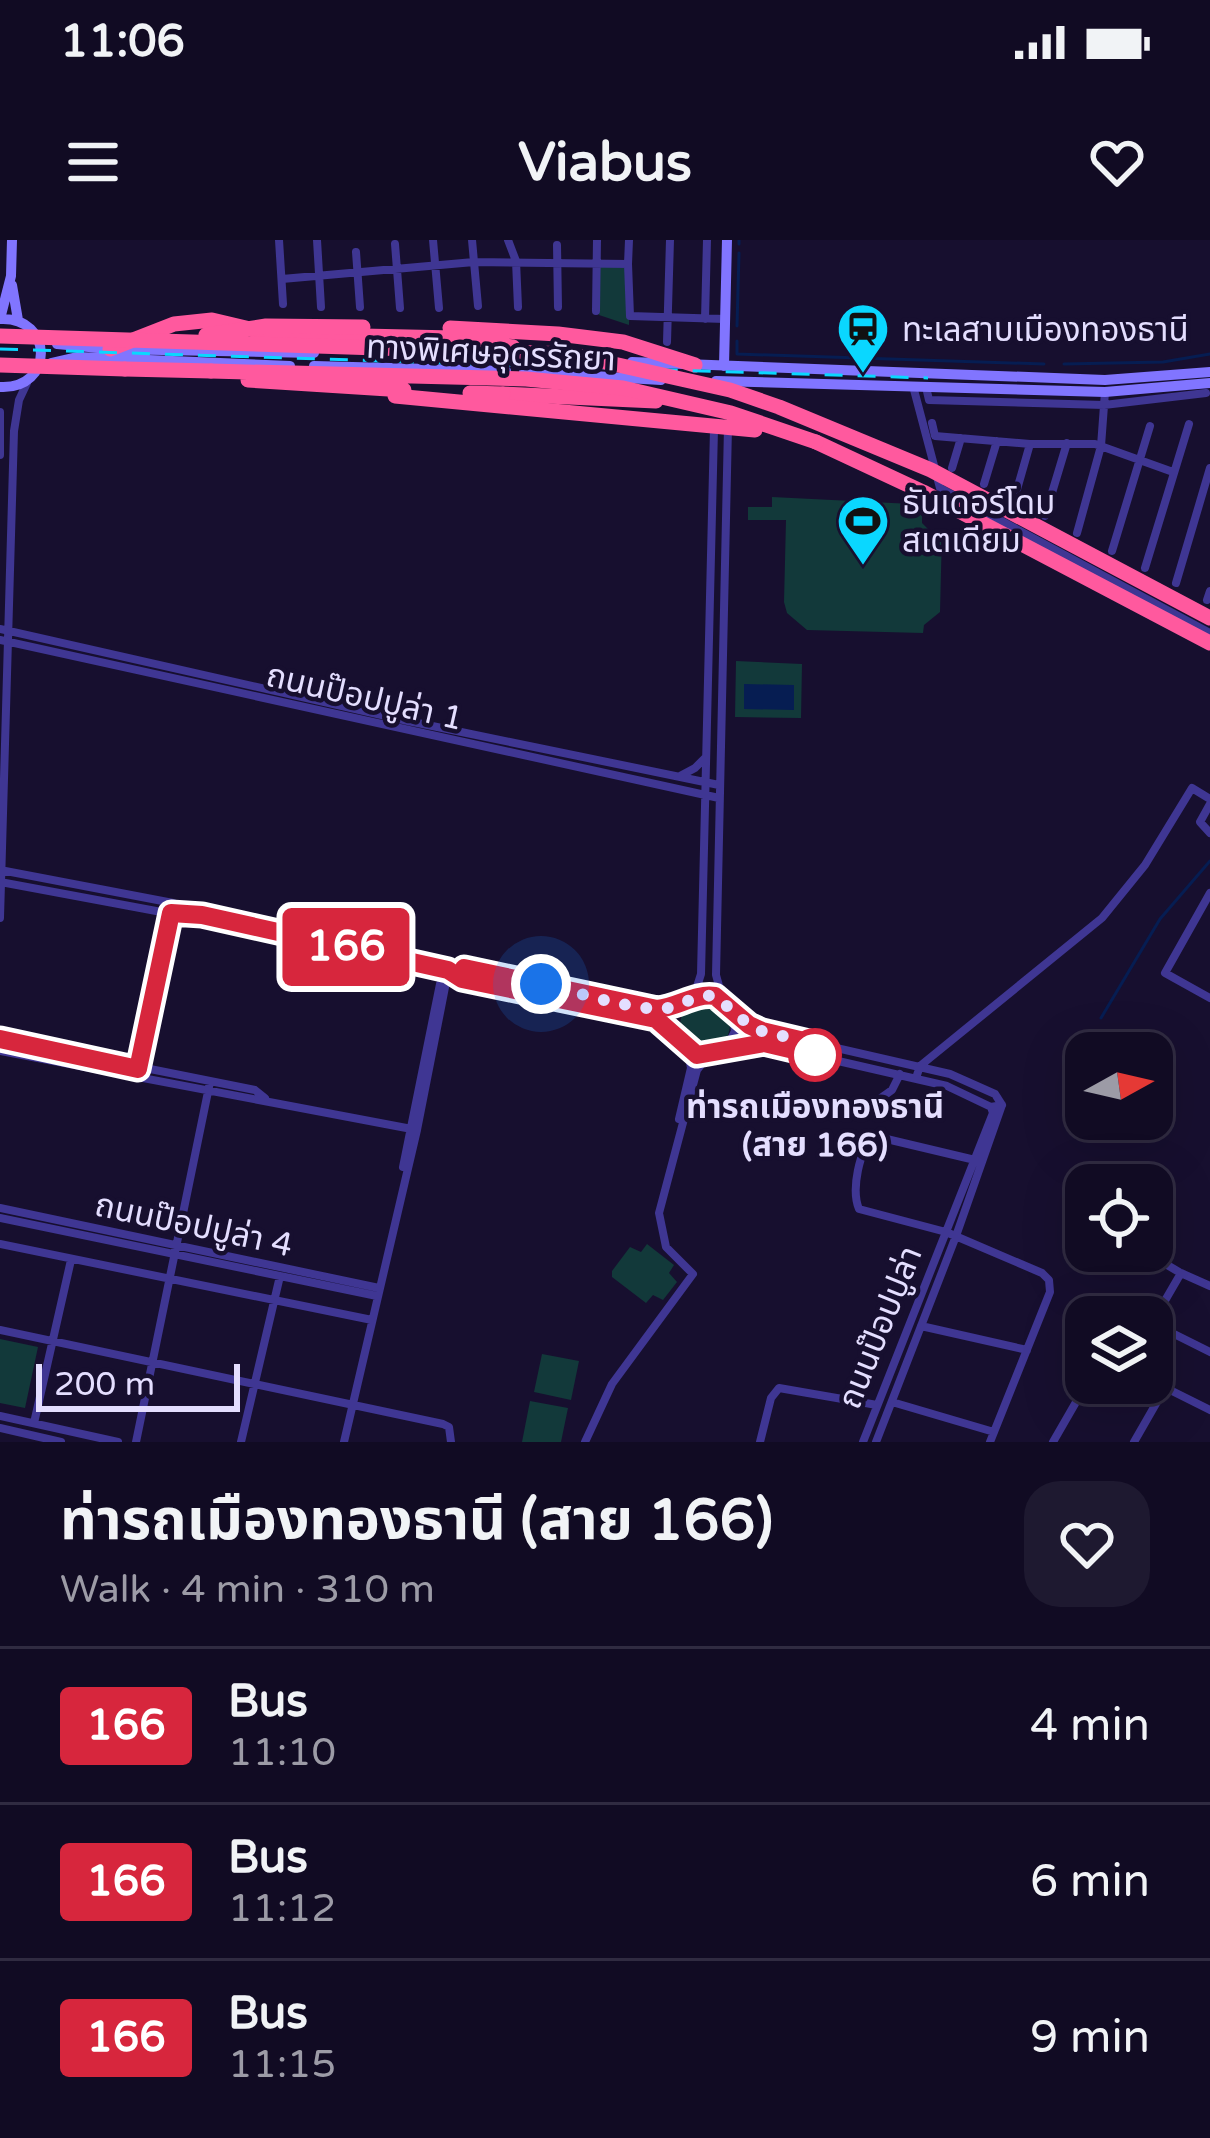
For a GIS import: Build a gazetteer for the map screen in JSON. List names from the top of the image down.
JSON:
{
  "streets": {
    "highway": ["ทางพิเศษอุดรรัถยา"],
    "street": ["ถนนป๊อปปูล่า 1", "ถนนป๊อปปูล่า 4", "ถนนป๊อปปูล่า"]
  },
  "places": {
    "station": ["ทะเลสาบเมืองทองธานี"],
    "sports": ["ธันเดอร์โดม สเตเดียม"],
    "other": ["ท่ารถเมืองทองธานี (สาย 166)"]
  },
  "lines": ["bus line 166"],
  "scale_bar": "200 m",
  "north": "right",
  "page": {
    "status": "11:06",
    "header": "Viabus",
    "on_map": "166",
    "scale": "200 m",
    "heading": ["ท่ารถเมืองทองธานี (สาย 166)", "Walk · 4 min · 310 m"],
    "list": [
      {
        "mark": "166",
        "name": "Bus",
        "note": "11:10",
        "value": "4 min"
      },
      {
        "mark": "166",
        "name": "Bus",
        "note": "11:12",
        "value": "6 min"
      },
      {
        "mark": "166",
        "name": "Bus",
        "note": "11:15",
        "value": "9 min"
      }
    ]
  }
}
